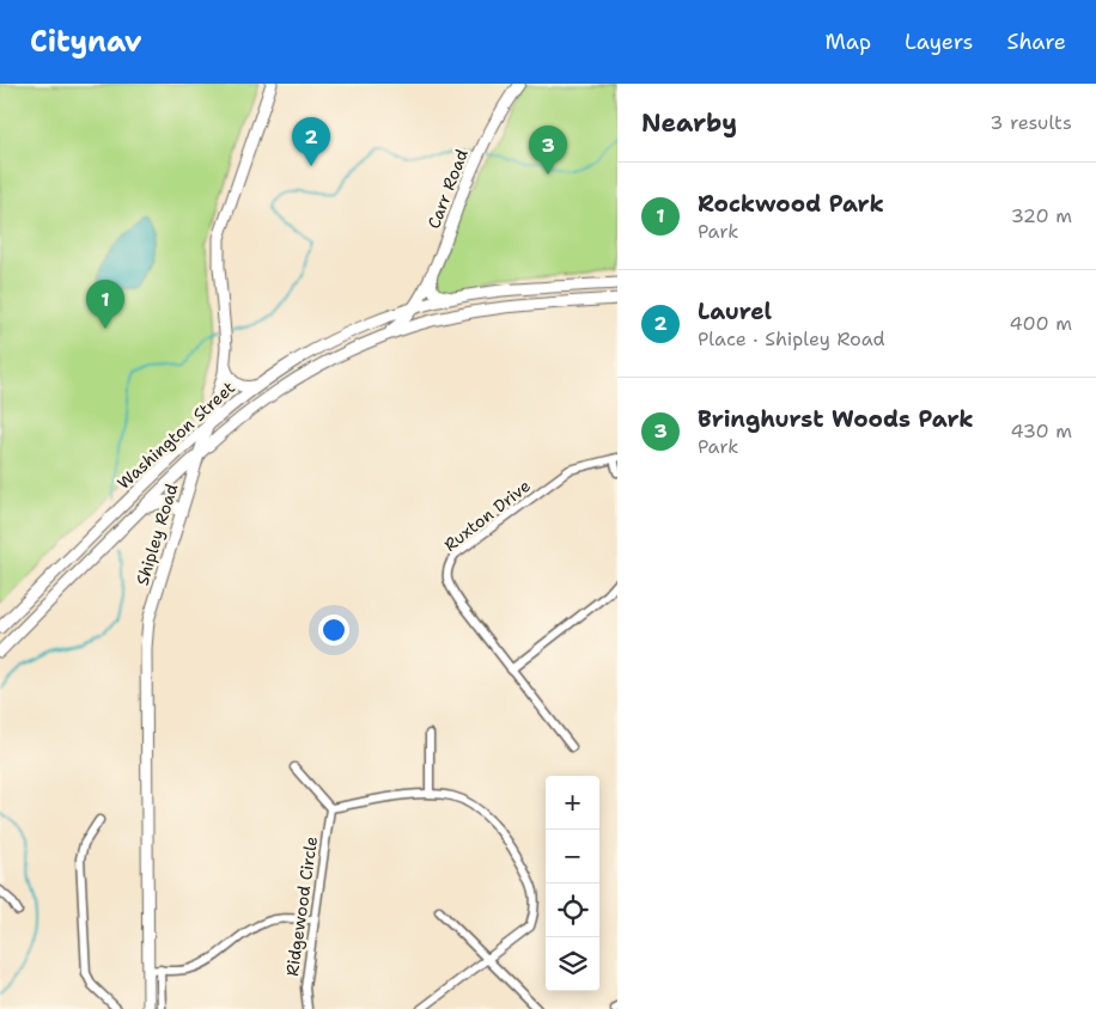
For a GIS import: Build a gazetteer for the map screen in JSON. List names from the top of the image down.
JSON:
{
  "streets": {
    "main road": ["Carr Road", "Washington Street", "Shipley Road"],
    "street": ["Ruxton Drive", "Ridgewood Circle"]
  },
  "crossings": [
    ["Carr Road", "Washington Street"],
    ["Washington Street", "Shipley Road"]
  ],
  "page": {
    "header": "Citynav",
    "nav": ["Map", "Layers", "Share"],
    "heading": ["Nearby", "3 results"],
    "pins": ["2", "3", "1"],
    "list": [
      {
        "mark": "1",
        "name": "Rockwood Park",
        "note": "Park",
        "value": "320 m"
      },
      {
        "mark": "2",
        "name": "Laurel",
        "note": "Place · Shipley Road",
        "value": "400 m"
      },
      {
        "mark": "3",
        "name": "Bringhurst Woods Park",
        "note": "Park",
        "value": "430 m"
      }
    ],
    "map_buttons": ["+", "−"]
  }
}
